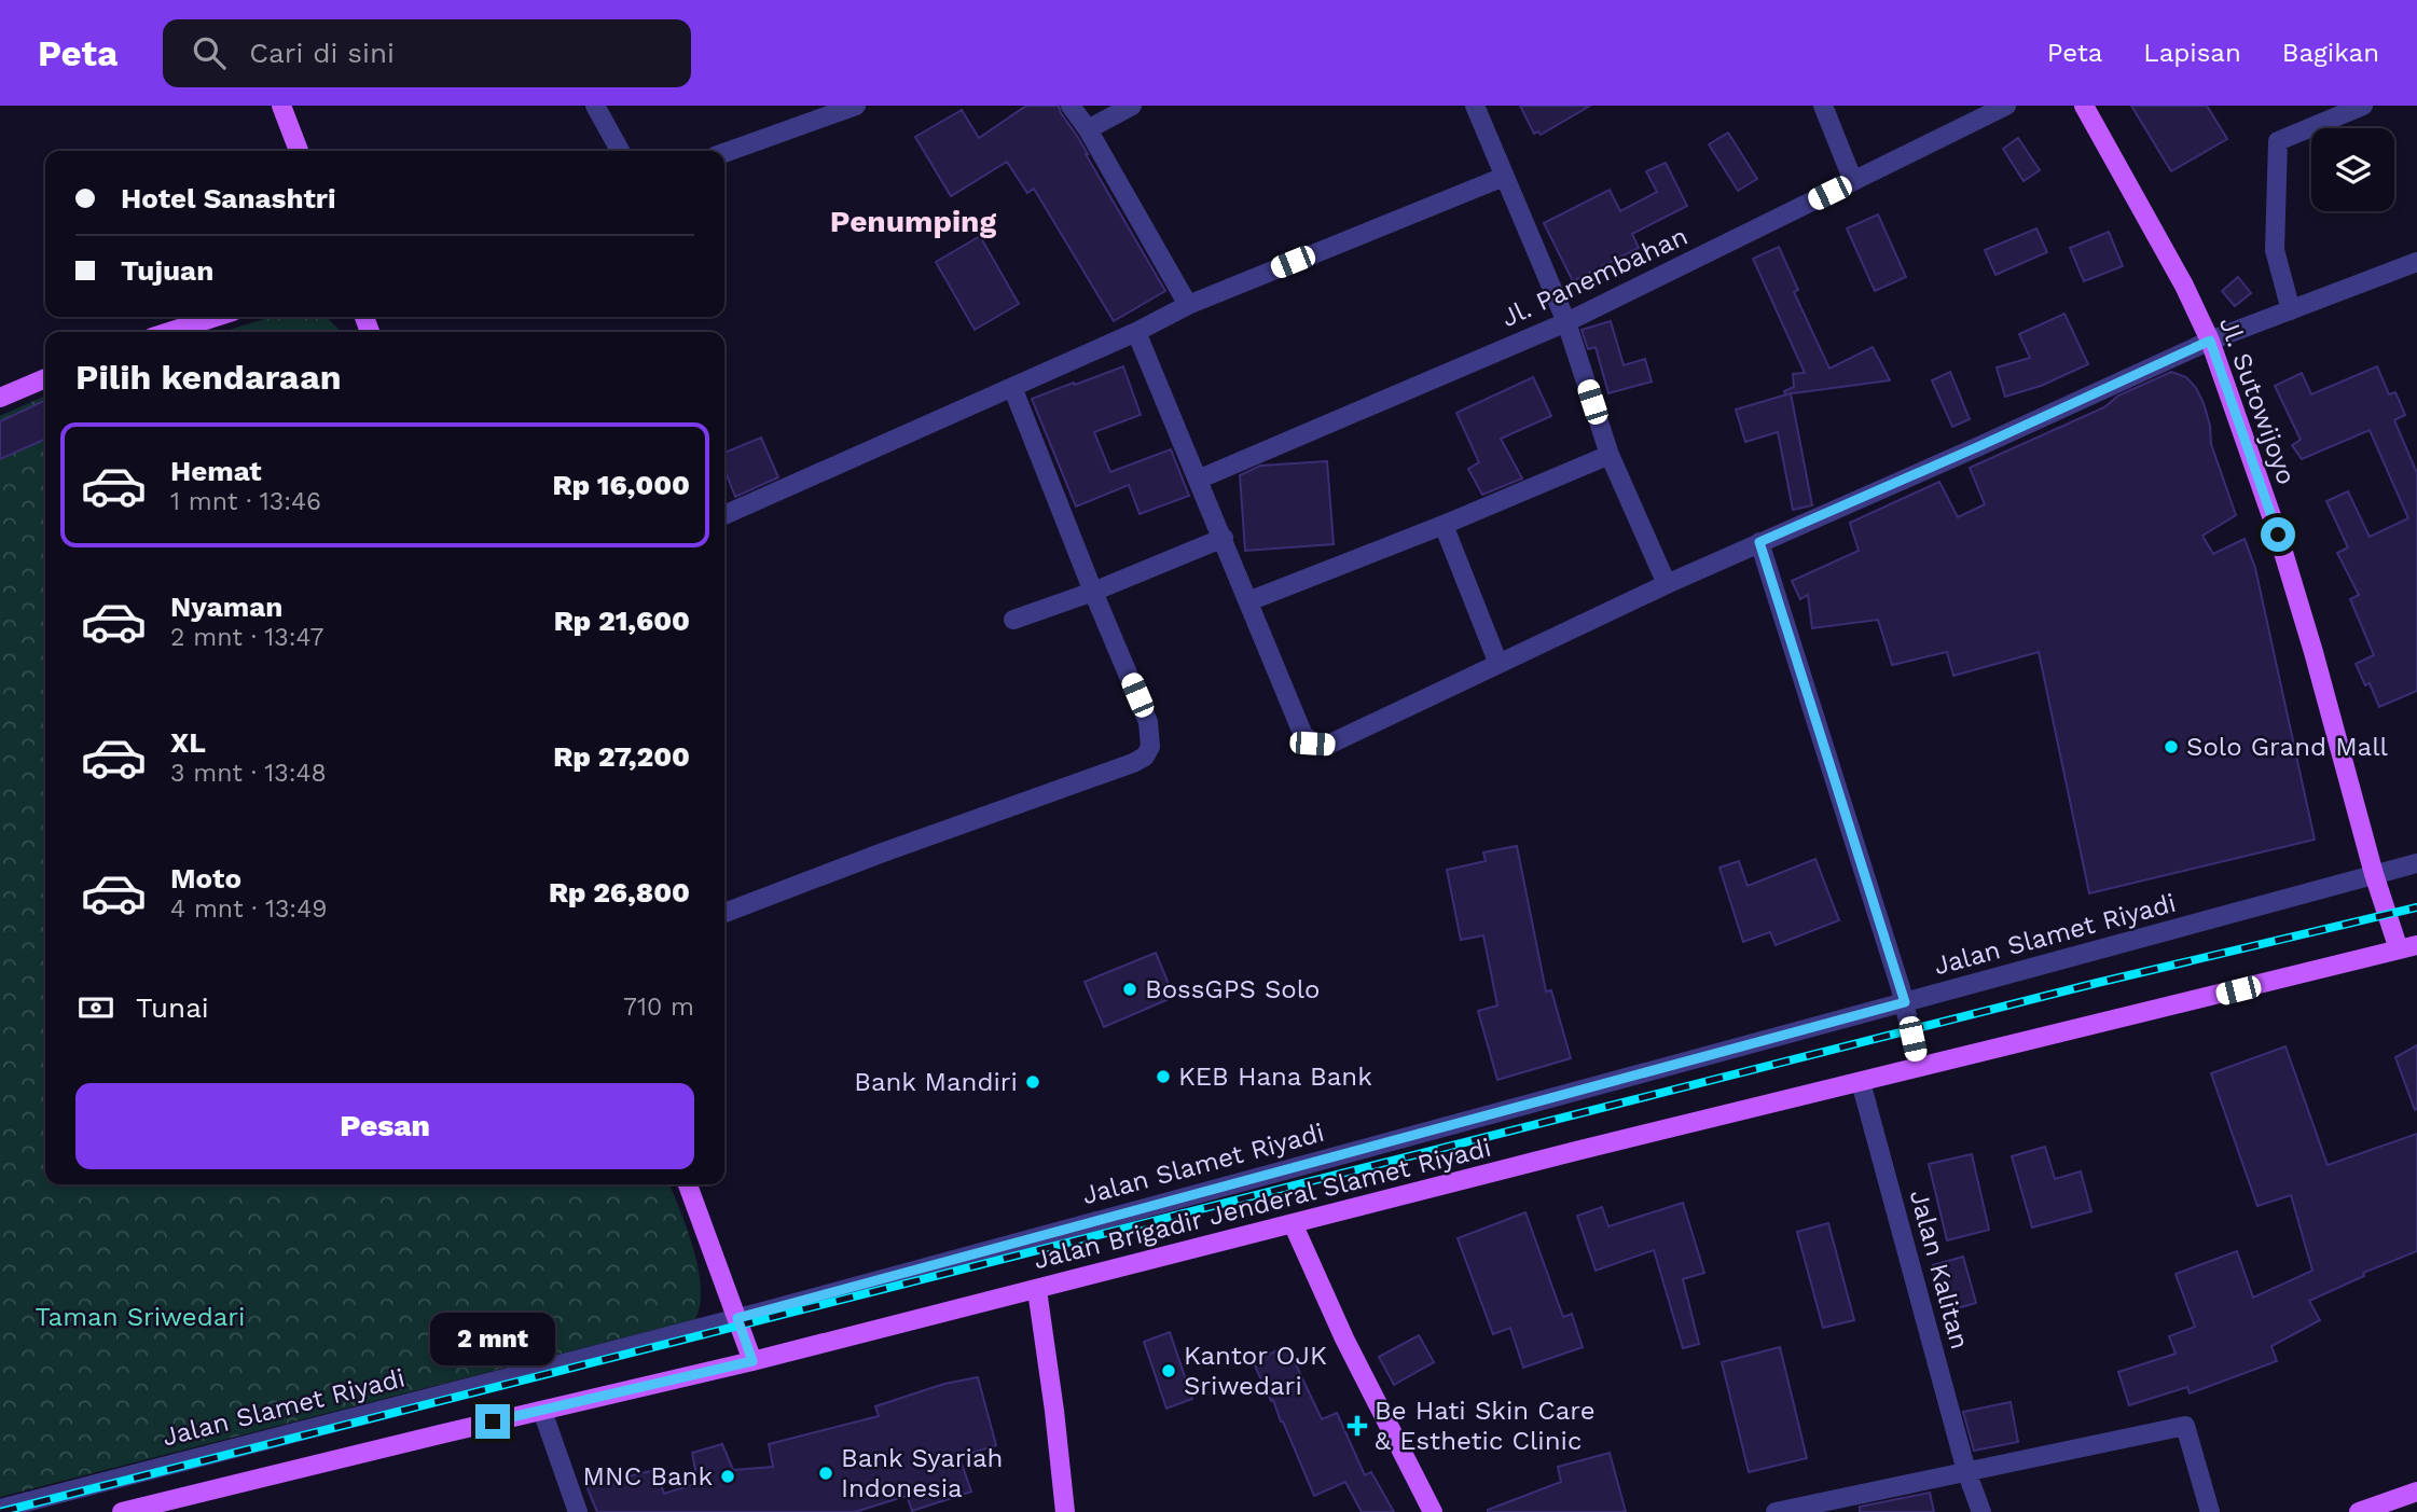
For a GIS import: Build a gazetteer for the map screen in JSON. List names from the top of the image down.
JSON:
{
  "streets": {
    "main road": ["Jl. Sutowijoyo", "Jalan Brigadir Jenderal Slamet Riyadi"],
    "street": ["Jl. Panembahan", "Jalan Slamet Riyadi", "Jalan Kalitan"]
  },
  "crossings": [
    ["Jl. Sutowijoyo", "Jalan Slamet Riyadi"],
    ["Jl. Sutowijoyo", "Jalan Brigadir Jenderal Slamet Riyadi"],
    ["Jalan Brigadir Jenderal Slamet Riyadi", "Jalan Kalitan"]
  ],
  "districts": ["Penumping"],
  "parks": ["Taman Sriwedari"],
  "places": {
    "other": [
      "Solo Grand Mall",
      "BossGPS Solo",
      "KEB Hana Bank",
      "Bank Mandiri",
      "Kantor OJK Sriwedari",
      "Bank Syariah Indonesia",
      "MNC Bank"
    ],
    "health": ["Be Hati Skin Care & Esthetic Clinic"]
  },
  "page": {
    "header": "Peta",
    "search": "Cari di sini",
    "nav": ["Peta", "Lapisan", "Bagikan"],
    "banner": ["Hotel Sanashtri", "Tujuan"],
    "heading": "Pilih kendaraan",
    "list": [
      {
        "name": "Hemat",
        "note": "1 mnt · 13:46",
        "value": "Rp 16,000"
      },
      {
        "name": "Nyaman",
        "note": "2 mnt · 13:47",
        "value": "Rp 21,600"
      },
      {
        "name": "XL",
        "note": "3 mnt · 13:48",
        "value": "Rp 27,200"
      },
      {
        "name": "Moto",
        "note": "4 mnt · 13:49",
        "value": "Rp 26,800"
      }
    ],
    "pay": ["Tunai", "710 m"],
    "buttons": "Pesan",
    "bubble": "2 mnt"
  }
}
